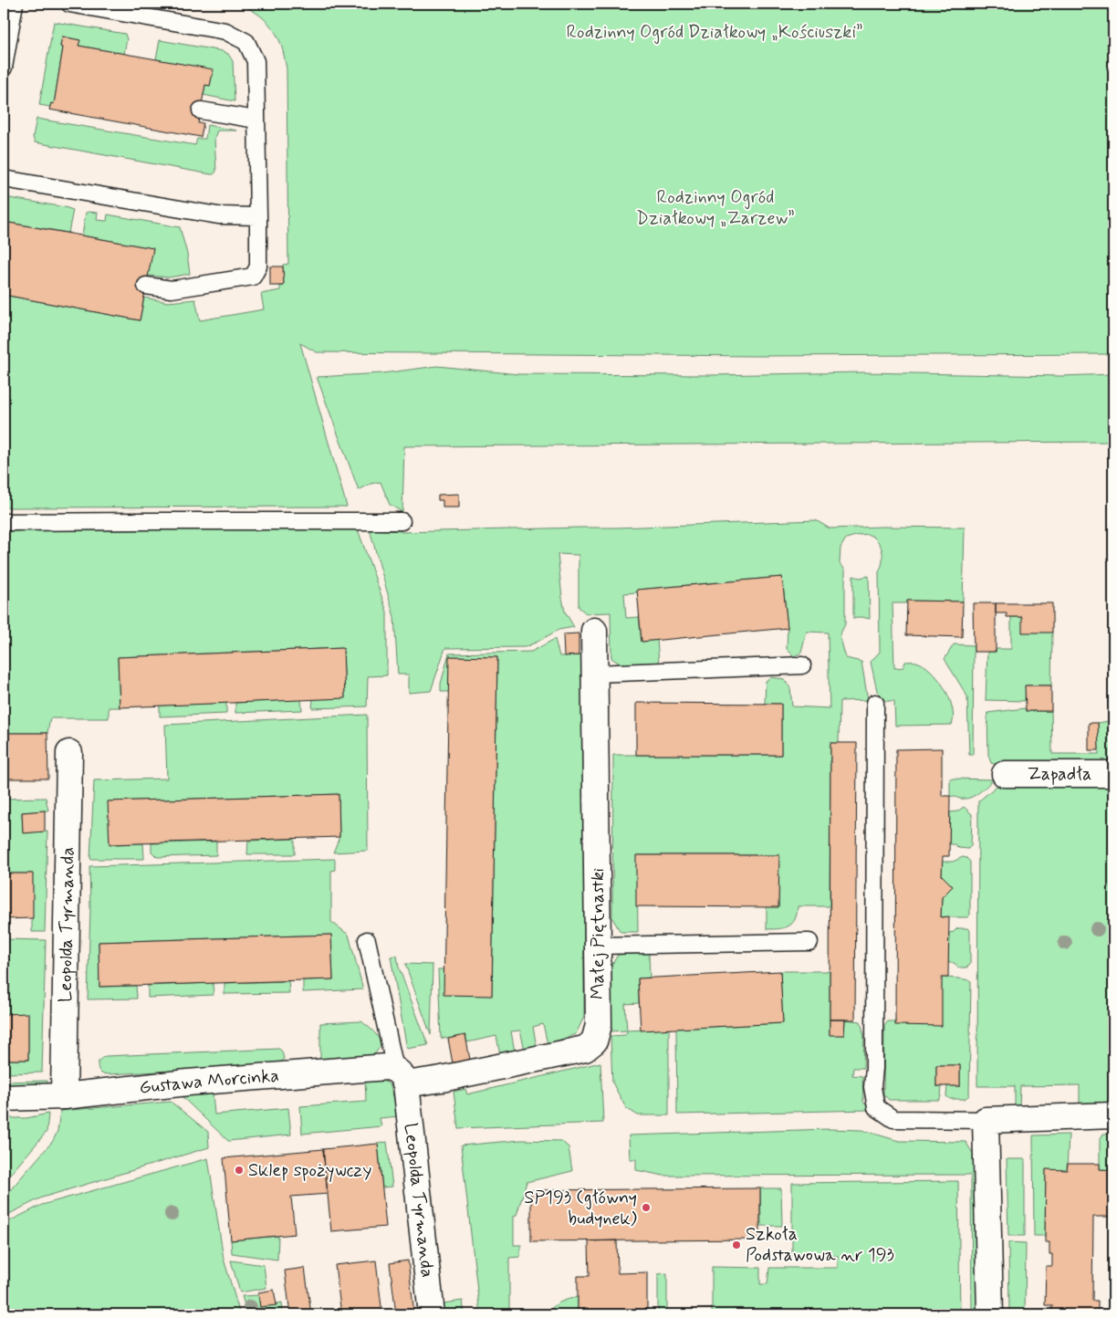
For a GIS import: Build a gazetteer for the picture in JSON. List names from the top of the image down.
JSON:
{
  "streets": {
    "street": [
      "Zapadła",
      "Leopolda Tyrmanda",
      "Małej Piętnastki",
      "Gustawa Morcinka"
    ]
  },
  "crossings": [
    ["Leopolda Tyrmanda", "Małej Piętnastki"],
    ["Leopolda Tyrmanda", "Gustawa Morcinka"],
    ["Małej Piętnastki", "Gustawa Morcinka"]
  ],
  "parks": ["Rodzinny Ogród Działkowy „Kościuszki”", "Rodzinny Ogród Działkowy „Zarzew”"],
  "places": ["Sklep spożywczy", "SP193 (główny budynek)", "Szkoła Podstawowa nr 193"]
}
